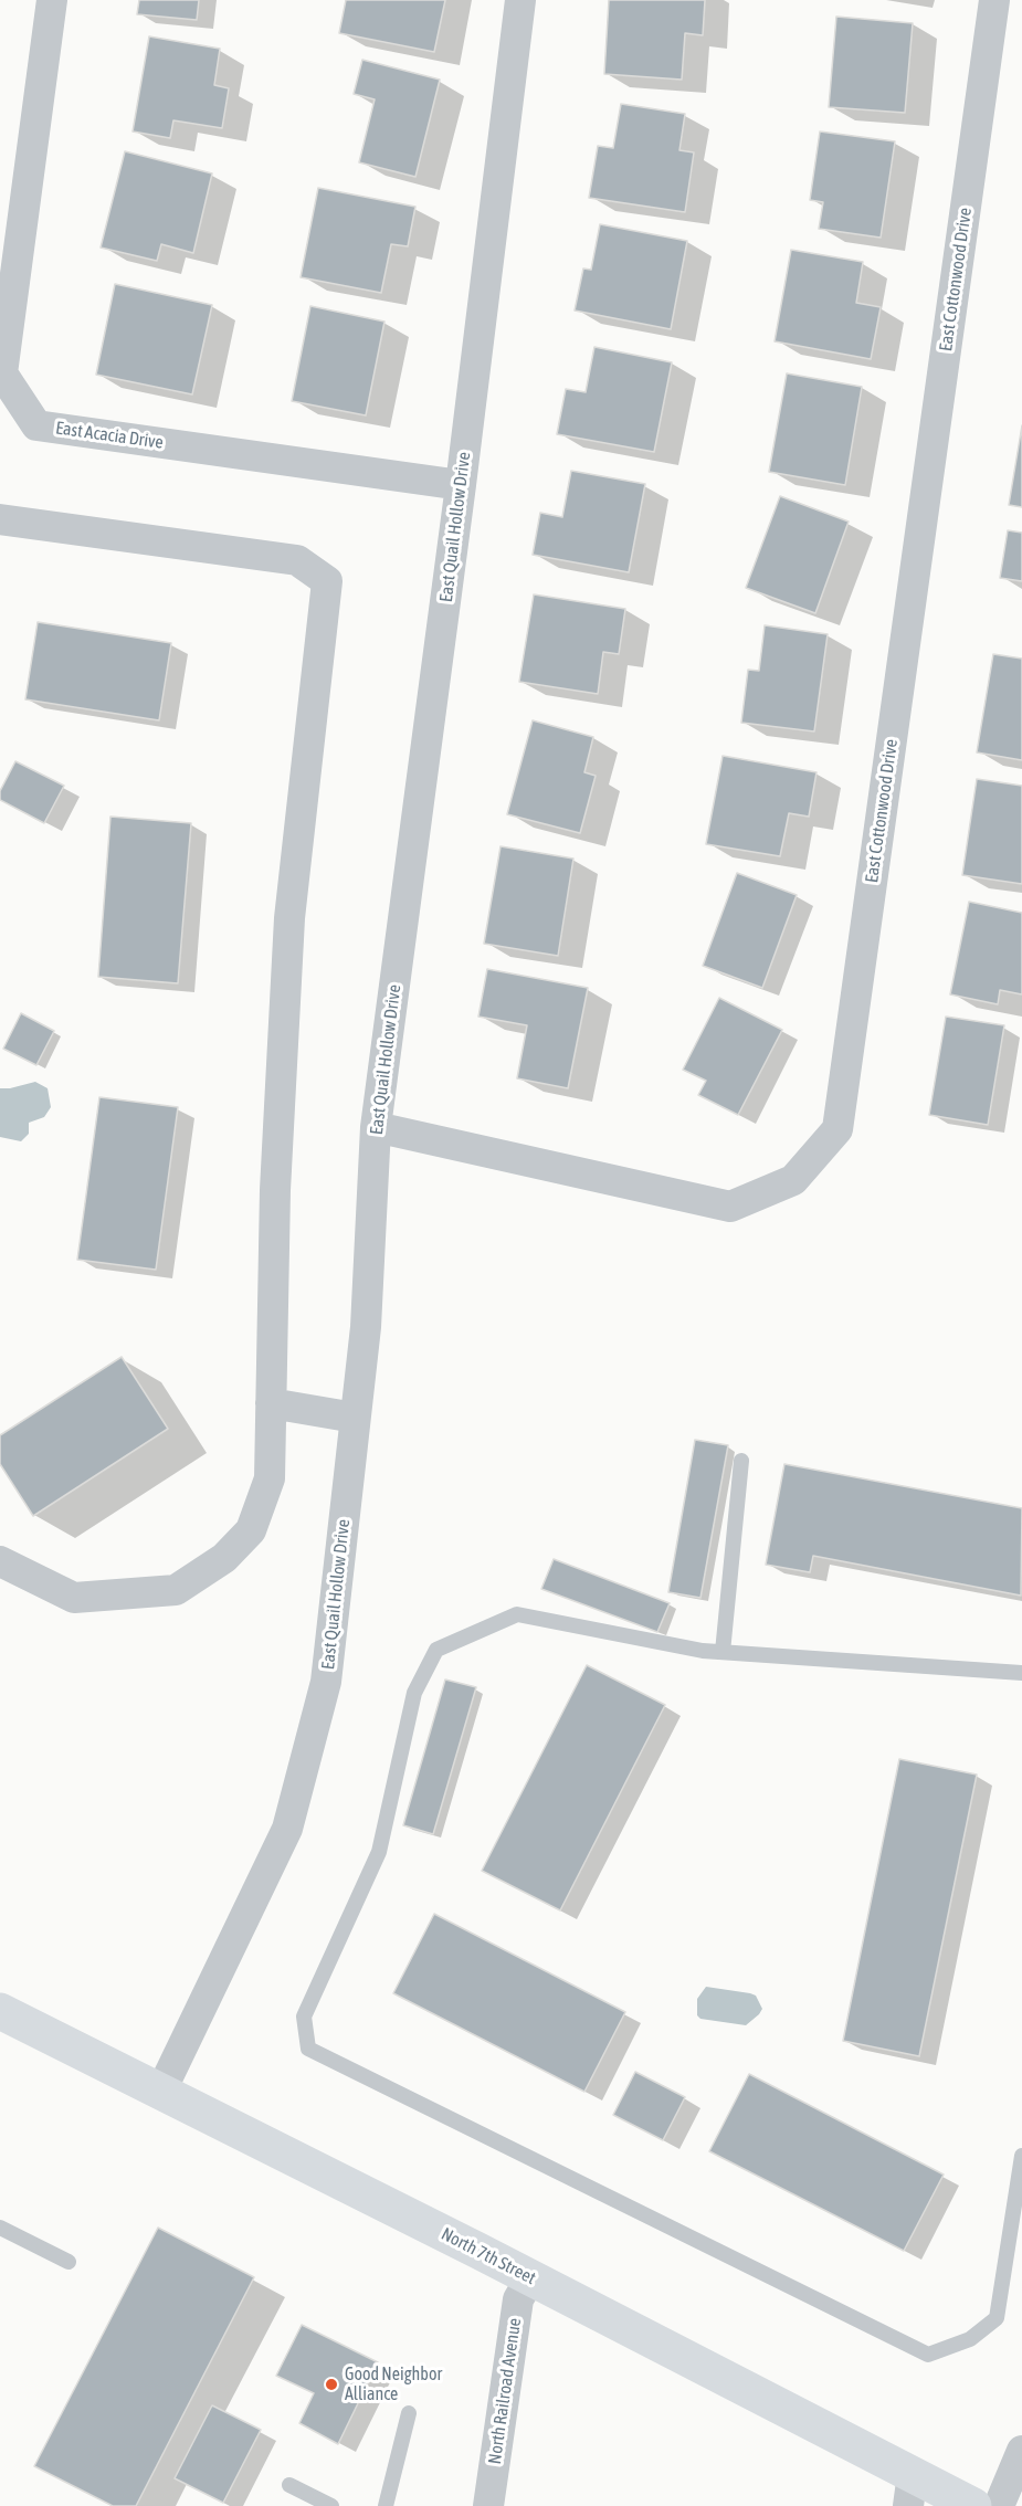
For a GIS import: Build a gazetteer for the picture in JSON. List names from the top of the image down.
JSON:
{
  "streets": {
    "main road": ["North 7th Street"],
    "street": [
      "East Cottonwood Drive",
      "East Acacia Drive",
      "East Quail Hollow Drive",
      "North Railroad Avenue"
    ]
  },
  "crossings": [
    ["East Cottonwood Drive", "East Quail Hollow Drive"],
    ["East Acacia Drive", "East Quail Hollow Drive"],
    ["East Quail Hollow Drive", "North 7th Street"],
    ["North 7th Street", "North Railroad Avenue"]
  ],
  "places": ["Good Neighbor Alliance"]
}
